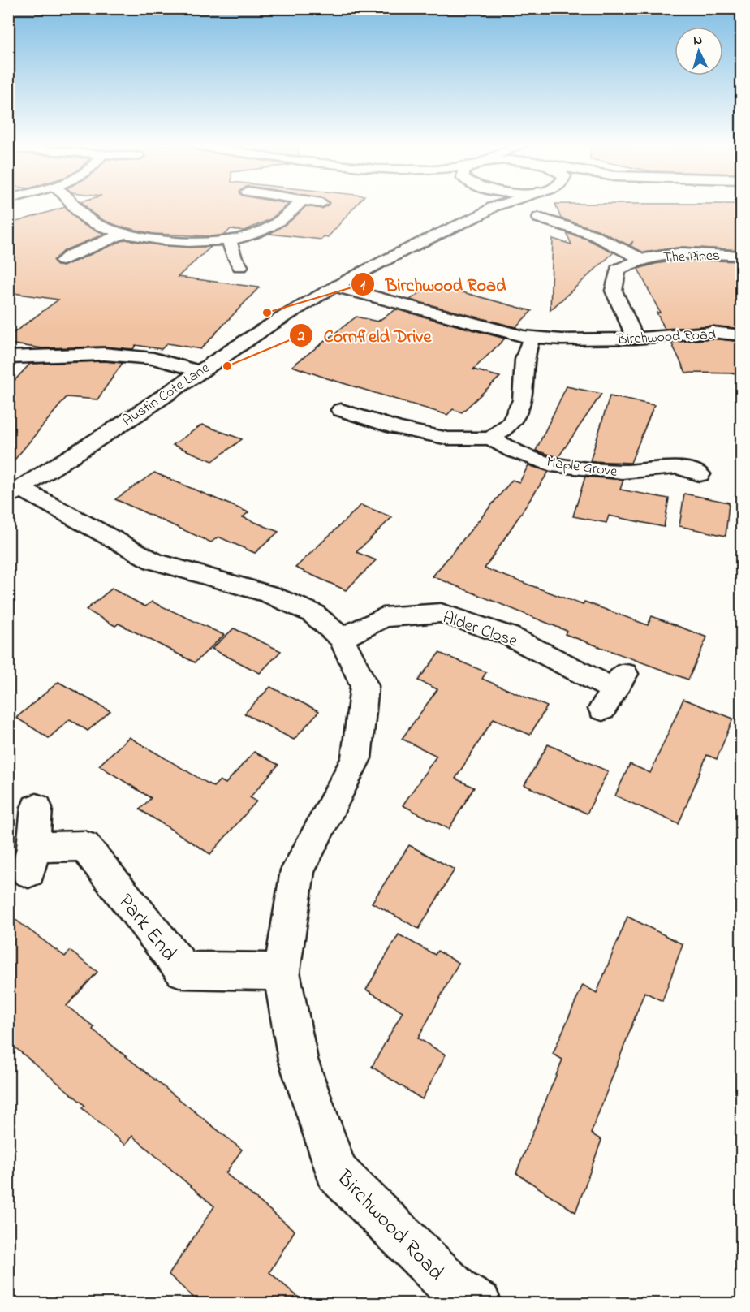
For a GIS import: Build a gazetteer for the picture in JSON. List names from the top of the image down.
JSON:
{
  "streets": {
    "main road": [
      "The Pines",
      "Birchwood Road",
      "Austin Cote Lane",
      "Maple Grove",
      "Alder Close",
      "Park End"
    ]
  },
  "crossings": [
    ["The Pines", "Birchwood Road"],
    ["Birchwood Road", "Austin Cote Lane"],
    ["Birchwood Road", "Alder Close"],
    ["Birchwood Road", "Park End"]
  ],
  "places": ["Birchwood Road", "Cornfield Drive"],
  "north": "top"
}
